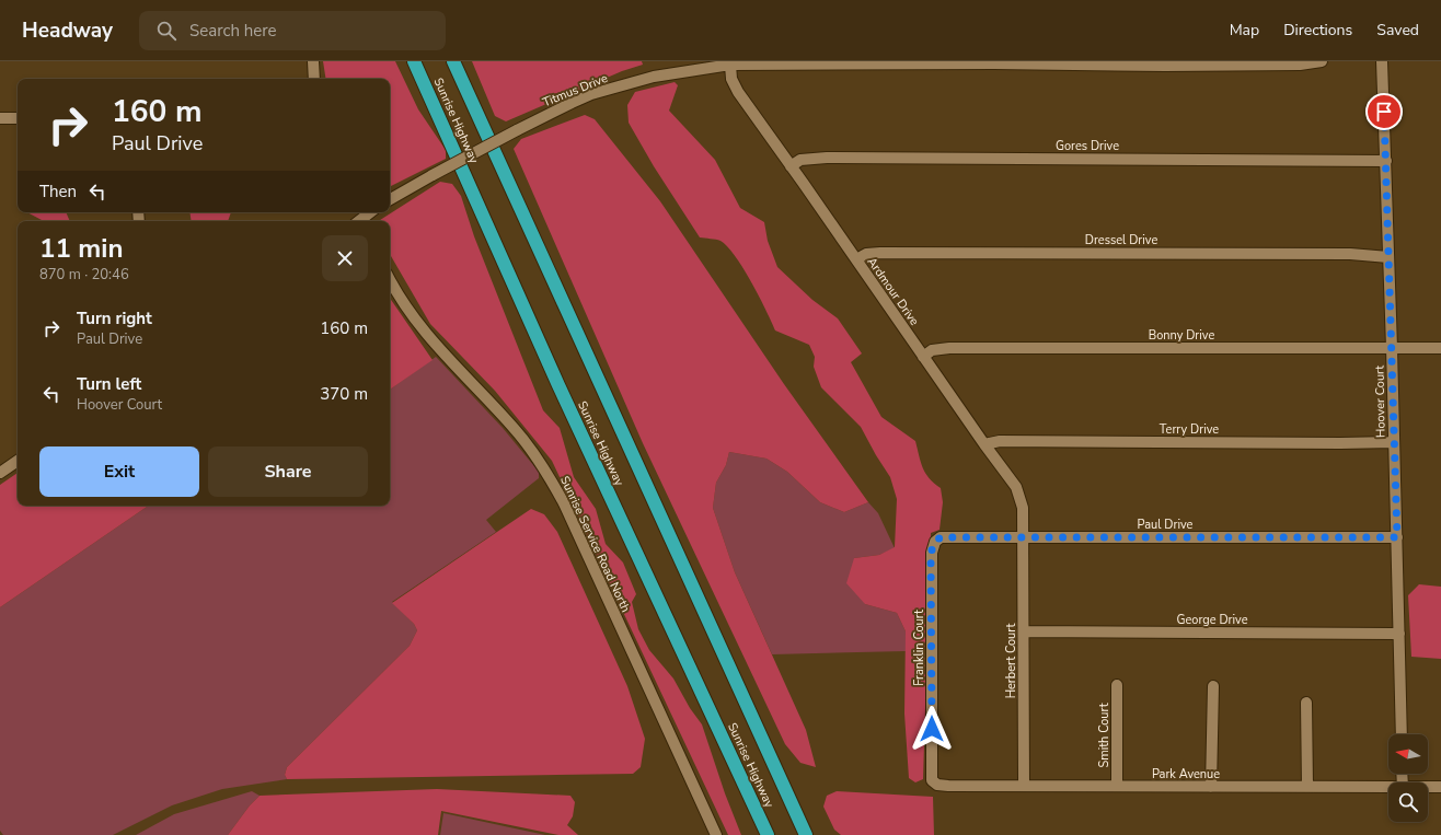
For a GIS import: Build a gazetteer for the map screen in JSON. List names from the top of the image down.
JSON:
{
  "streets": {
    "highway": ["Sunrise Highway"],
    "street": [
      "Titmus Drive",
      "Gores Drive",
      "Dressel Drive",
      "Ardmour Drive",
      "Bonny Drive",
      "Hoover Court",
      "Terry Drive",
      "Paul Drive",
      "Sunrise Service Road North",
      "George Drive",
      "Franklin Court",
      "Herbert Court",
      "Smith Court",
      "Park Avenue"
    ]
  },
  "crossings": [
    ["Titmus Drive", "Ardmour Drive"],
    ["Gores Drive", "Ardmour Drive"],
    ["Gores Drive", "Hoover Court"],
    ["Dressel Drive", "Ardmour Drive"],
    ["Dressel Drive", "Hoover Court"],
    ["Ardmour Drive", "Bonny Drive"],
    ["Ardmour Drive", "Terry Drive"],
    ["Ardmour Drive", "Paul Drive"],
    ["Ardmour Drive", "Herbert Court"],
    ["Bonny Drive", "Hoover Court"],
    ["Hoover Court", "Terry Drive"],
    ["Hoover Court", "Paul Drive"],
    ["Hoover Court", "George Drive"],
    ["Paul Drive", "Franklin Court"],
    ["Paul Drive", "Herbert Court"],
    ["George Drive", "Herbert Court"],
    ["Franklin Court", "Park Avenue"],
    ["Herbert Court", "Park Avenue"],
    ["Smith Court", "Park Avenue"]
  ],
  "north": "left",
  "page": {
    "header": "Headway",
    "search": "Search here",
    "nav": ["Map", "Directions", "Saved"],
    "turn": ["160 m", "Paul Drive"],
    "then": "Then",
    "heading": ["11 min", "870 m · 20:46"],
    "list": [
      {
        "name": "Turn right",
        "note": "Paul Drive",
        "value": "160 m"
      },
      {
        "name": "Turn left",
        "note": "Hoover Court",
        "value": "370 m"
      }
    ],
    "buttons": ["Exit", "Share"]
  }
}
